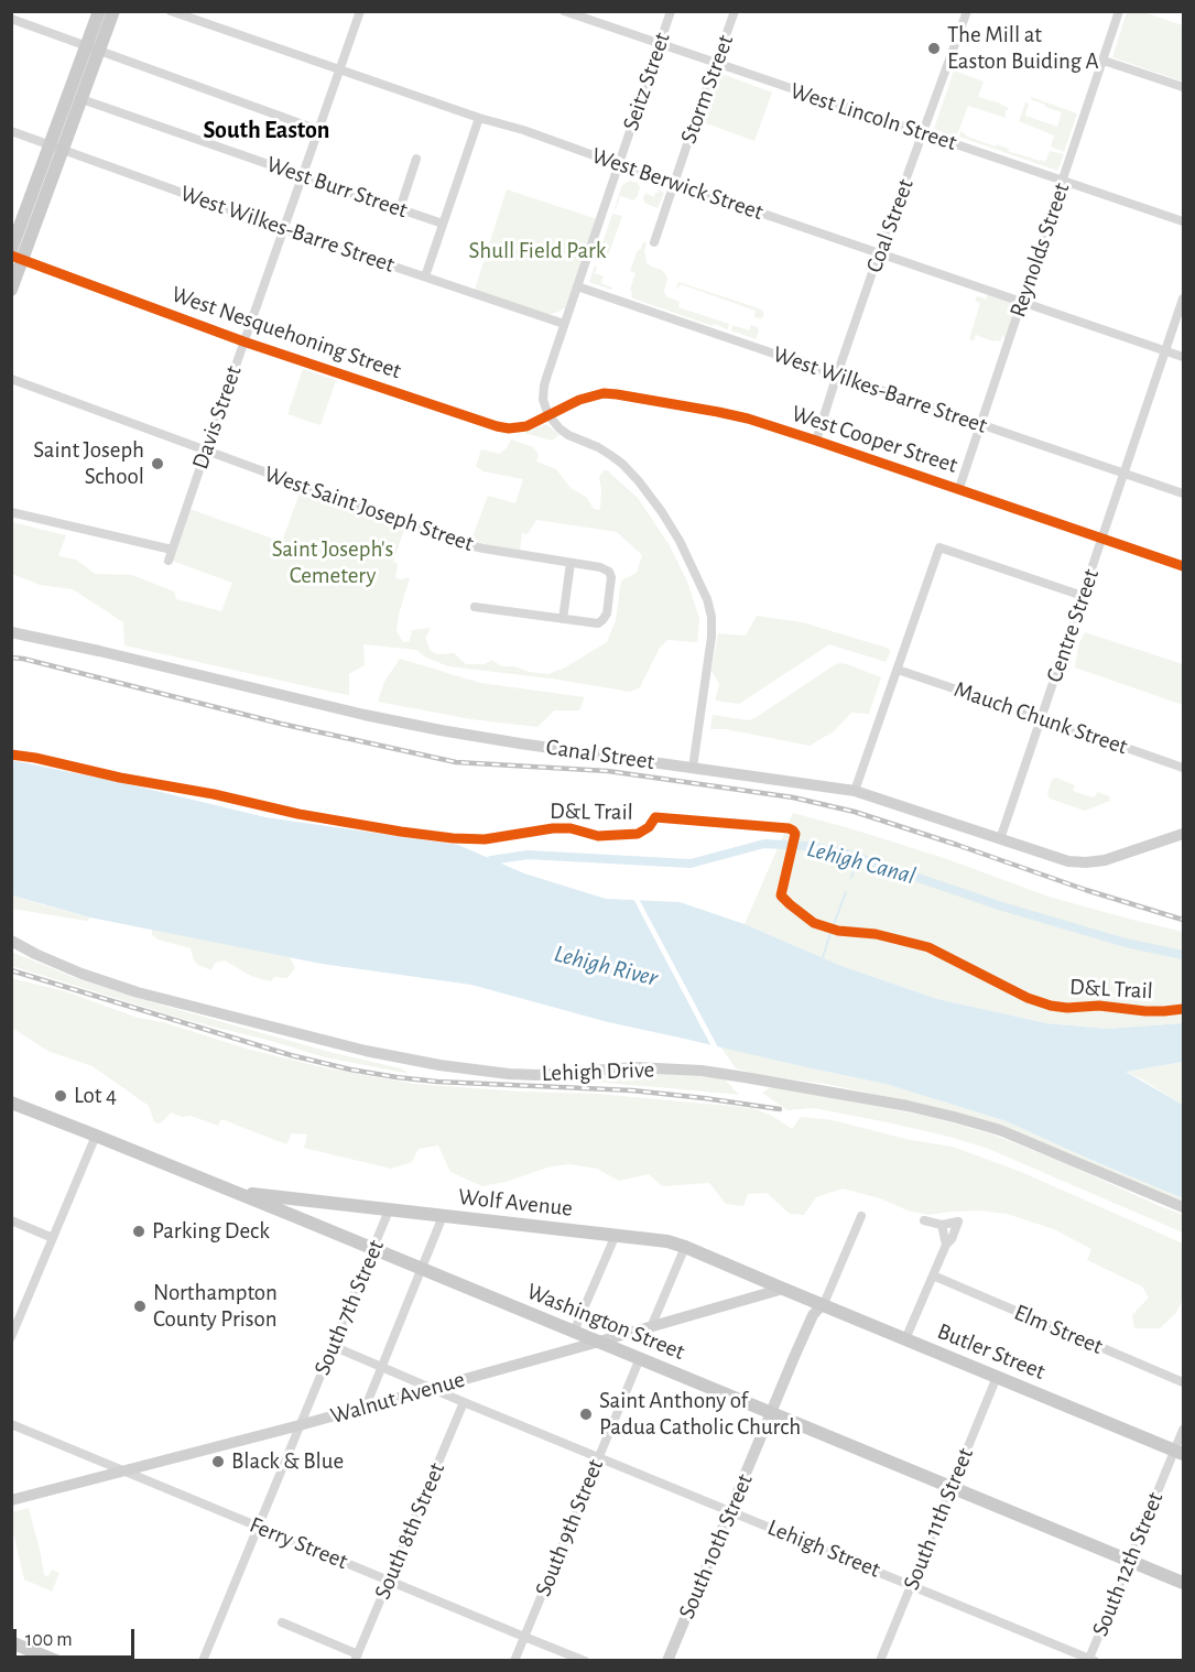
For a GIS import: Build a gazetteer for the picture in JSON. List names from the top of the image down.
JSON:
{
  "streets": {
    "main road": ["Wolf Avenue", "Washington Street", "Butler Street"],
    "street": [
      "Seitz Street",
      "Storm Street",
      "West Lincoln Street",
      "West Berwick Street",
      "West Burr Street",
      "Coal Street",
      "West Wilkes-Barre Street",
      "Reynolds Street",
      "West Nesquehoning Street",
      "Davis Street",
      "West Cooper Street",
      "West Saint Joseph Street",
      "Centre Street",
      "Mauch Chunk Street",
      "Canal Street",
      "Lehigh Drive",
      "South 7th Street",
      "Elm Street",
      "Walnut Avenue",
      "South 11th Street",
      "South 9th Street",
      "South 8th Street",
      "Ferry Street",
      "South 10th Street",
      "Lehigh Street",
      "South 12th Street"
    ],
    "cycle path": ["D&L Trail"]
  },
  "crossings": [
    ["Seitz Street", "West Lincoln Street"],
    ["Seitz Street", "West Berwick Street"],
    ["Seitz Street", "West Wilkes-Barre Street"],
    ["Seitz Street", "West Nesquehoning Street"],
    ["Seitz Street", "West Cooper Street"],
    ["Storm Street", "West Lincoln Street"],
    ["Storm Street", "West Berwick Street"],
    ["West Lincoln Street", "Coal Street"],
    ["West Lincoln Street", "Reynolds Street"],
    ["West Berwick Street", "Coal Street"],
    ["West Berwick Street", "Reynolds Street"],
    ["West Berwick Street", "Davis Street"],
    ["West Berwick Street", "Centre Street"],
    ["West Burr Street", "Davis Street"],
    ["Coal Street", "West Wilkes-Barre Street"],
    ["Coal Street", "West Cooper Street"],
    ["West Wilkes-Barre Street", "Reynolds Street"],
    ["West Wilkes-Barre Street", "Davis Street"],
    ["West Wilkes-Barre Street", "Centre Street"],
    ["Reynolds Street", "West Cooper Street"],
    ["West Nesquehoning Street", "Davis Street"],
    ["West Nesquehoning Street", "West Cooper Street"],
    ["Davis Street", "West Saint Joseph Street"],
    ["West Cooper Street", "Centre Street"],
    ["Centre Street", "Mauch Chunk Street"],
    ["Centre Street", "Canal Street"],
    ["Wolf Avenue", "South 7th Street"],
    ["Wolf Avenue", "Washington Street"],
    ["Wolf Avenue", "Butler Street"],
    ["Wolf Avenue", "Walnut Avenue"],
    ["South 7th Street", "Washington Street"],
    ["South 7th Street", "Walnut Avenue"],
    ["South 7th Street", "Ferry Street"],
    ["South 7th Street", "Lehigh Street"],
    ["Washington Street", "Walnut Avenue"],
    ["Washington Street", "South 11th Street"],
    ["Washington Street", "South 9th Street"],
    ["Washington Street", "South 10th Street"],
    ["Washington Street", "South 12th Street"],
    ["Butler Street", "Walnut Avenue"],
    ["Butler Street", "South 11th Street"],
    ["Butler Street", "South 10th Street"],
    ["Butler Street", "South 12th Street"],
    ["Walnut Avenue", "Ferry Street"],
    ["Walnut Avenue", "Lehigh Street"],
    ["South 11th Street", "Lehigh Street"],
    ["South 9th Street", "Ferry Street"],
    ["South 9th Street", "Lehigh Street"],
    ["South 8th Street", "Ferry Street"],
    ["South 8th Street", "Lehigh Street"],
    ["South 10th Street", "Lehigh Street"],
    ["Lehigh Street", "South 12th Street"]
  ],
  "districts": ["South Easton"],
  "water": ["Lehigh Canal", "Lehigh River"],
  "parks": ["Shull Field Park", "Saint Joseph's Cemetery"],
  "places": [
    "The Mill at Easton Buiding A",
    "Saint Joseph School",
    "Lot 4",
    "Parking Deck",
    "Northampton County Prison",
    "Saint Anthony of Padua Catholic Church",
    "Black & Blue"
  ],
  "scale_bar": "100 m"
}
